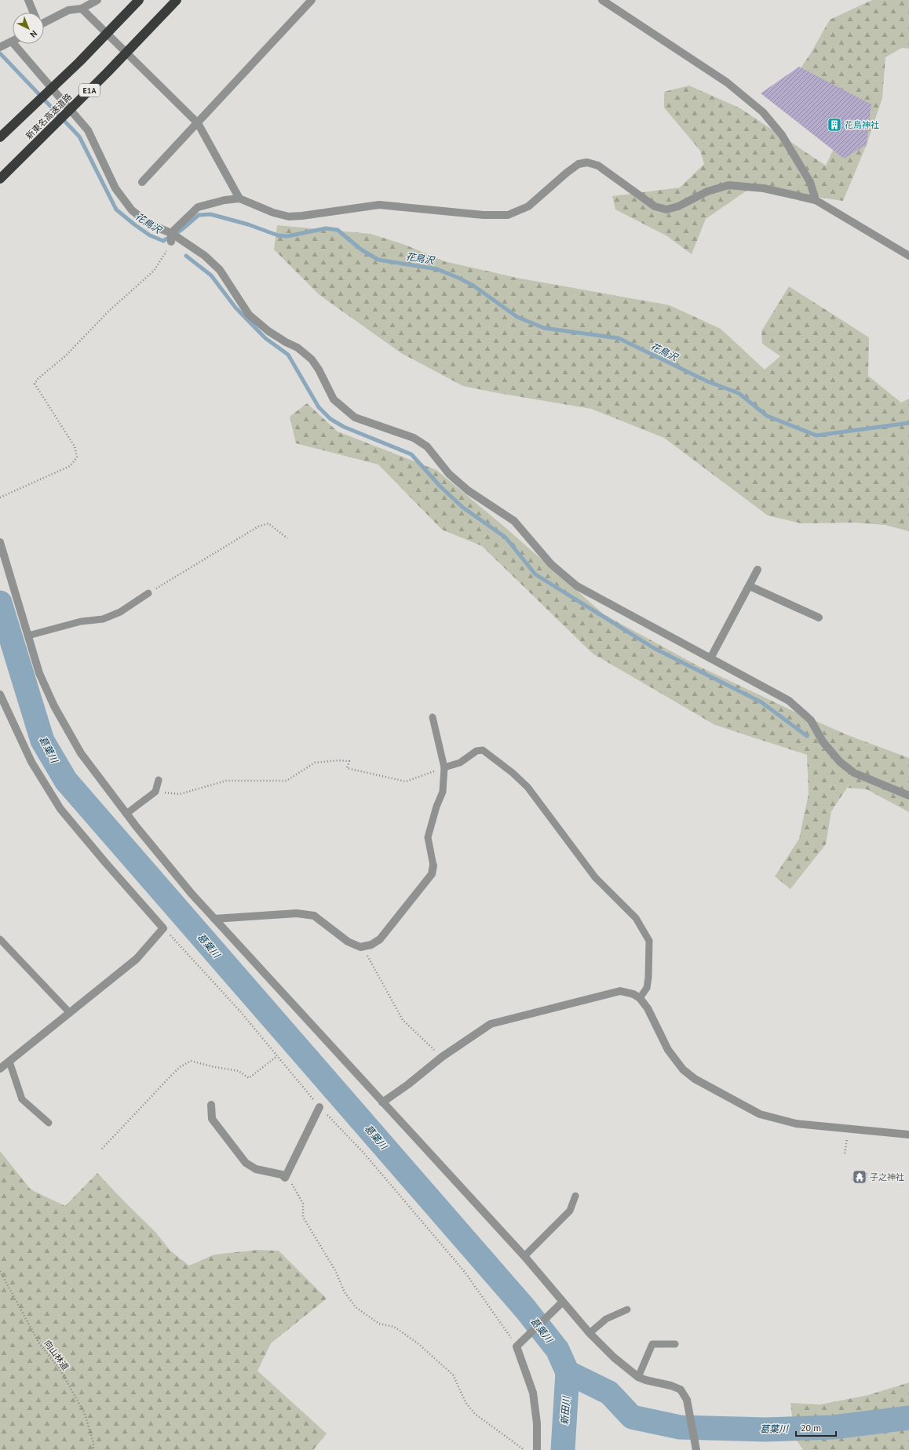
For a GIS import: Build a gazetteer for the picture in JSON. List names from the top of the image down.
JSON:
{
  "streets": {
    "highway": ["E1A", "新東名高速道路"],
    "path": ["向山林道"]
  },
  "water": ["花鳥沢", "葛葉川", "新田川"],
  "places": {
    "building": ["花鳥神社"],
    "temple": ["子之神社"]
  },
  "scale_bar": "20 m",
  "north": "bottom right"
}
